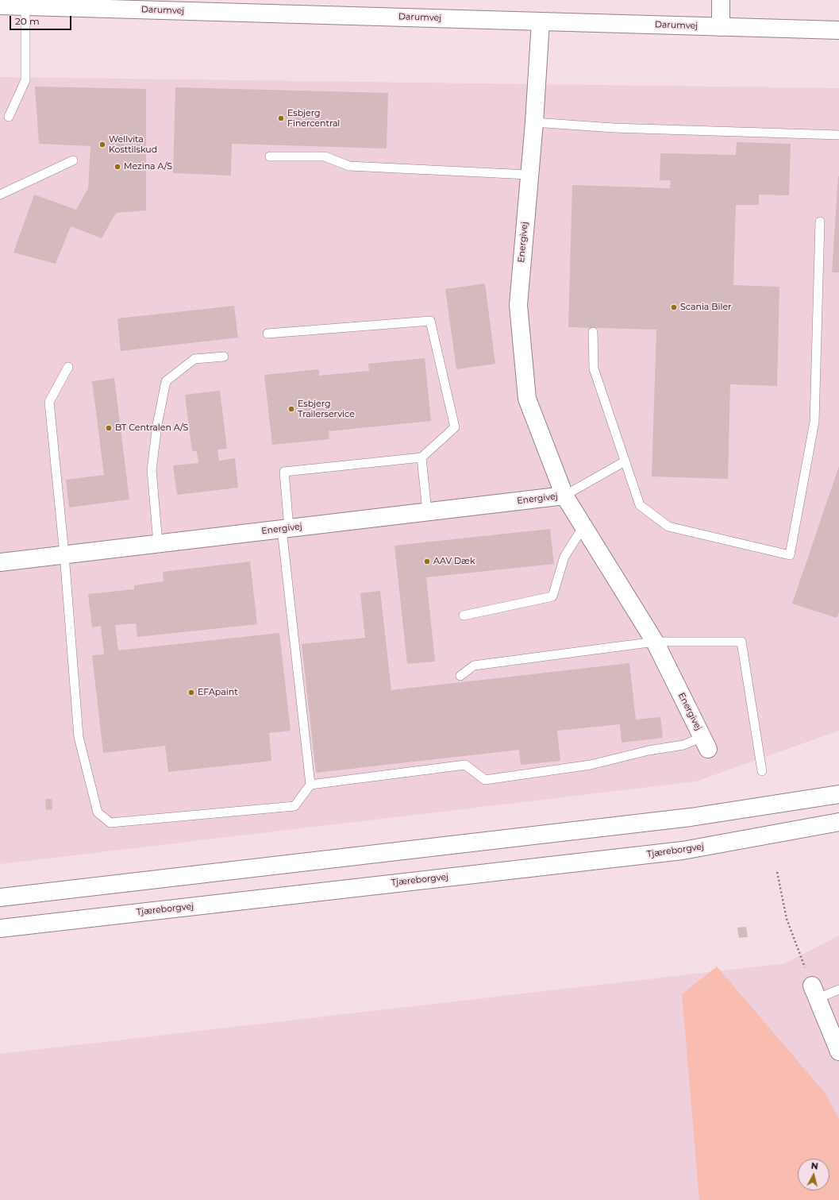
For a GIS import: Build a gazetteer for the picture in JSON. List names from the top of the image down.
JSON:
{
  "streets": {
    "main road": ["Darumvej", "Energivej", "Tjæreborgvej"]
  },
  "crossings": [
    ["Darumvej", "Energivej"]
  ],
  "places": [
    "Esbjerg Finercentral",
    "Wellvita Kosttilskud",
    "Mezina A/S",
    "Scania Biler",
    "Esbjerg Trailerservice",
    "BT Centralen A/S",
    "AAV Dæk",
    "EFApaint"
  ],
  "scale_bar": "20 m",
  "north": "top"
}
